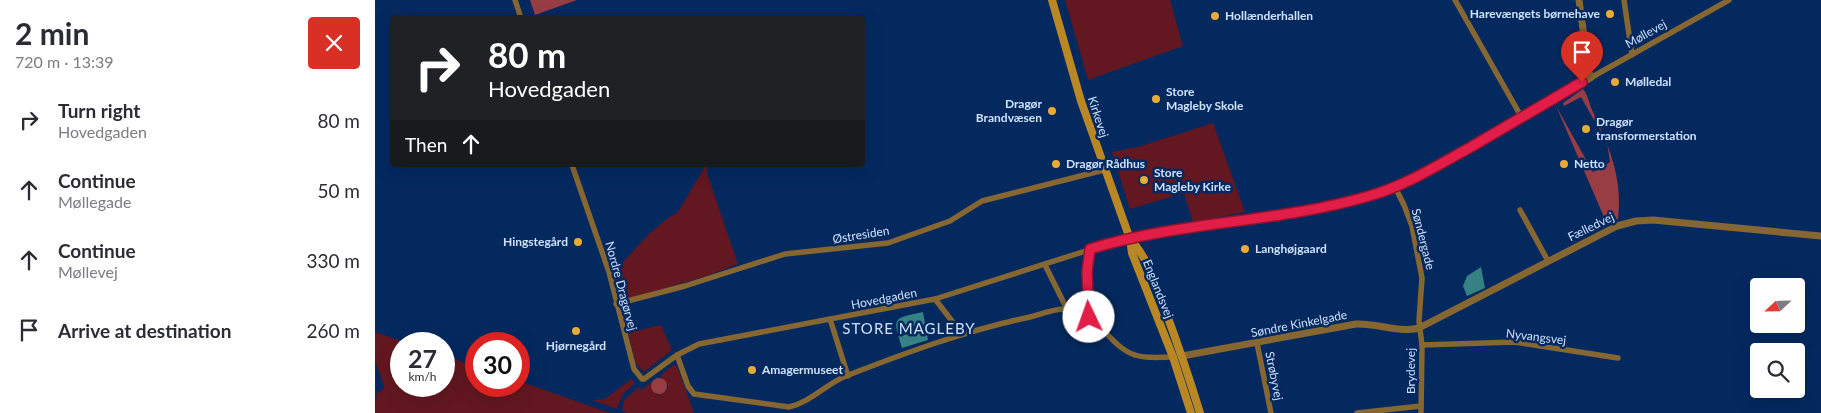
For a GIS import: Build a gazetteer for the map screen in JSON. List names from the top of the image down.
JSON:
{
  "streets": {
    "main road": ["Kirkevej", "Englandsvej"],
    "street": [
      "Møllevej",
      "Fælledvej",
      "Østresiden",
      "Søndergade",
      "Nordre Dragørvej",
      "Hovedgaden",
      "Søndre Kinkelgade",
      "Nyvangsvej",
      "Brydevej",
      "Strøbyvej"
    ]
  },
  "crossings": [
    ["Møllevej", "Kirkevej"],
    ["Møllevej", "Søndergade"],
    ["Møllevej", "Englandsvej"],
    ["Møllevej", "Hovedgaden"],
    ["Kirkevej", "Østresiden"],
    ["Kirkevej", "Englandsvej"],
    ["Kirkevej", "Hovedgaden"],
    ["Fælledvej", "Søndergade"],
    ["Fælledvej", "Søndre Kinkelgade"],
    ["Fælledvej", "Brydevej"],
    ["Østresiden", "Nordre Dragørvej"],
    ["Søndergade", "Søndre Kinkelgade"],
    ["Søndergade", "Brydevej"],
    ["Nordre Dragørvej", "Hovedgaden"],
    ["Englandsvej", "Hovedgaden"],
    ["Englandsvej", "Søndre Kinkelgade"],
    ["Søndre Kinkelgade", "Brydevej"],
    ["Søndre Kinkelgade", "Strøbyvej"],
    ["Nyvangsvej", "Brydevej"]
  ],
  "districts": ["STORE MAGLEBY"],
  "places": [
    "Harevængets børnehave",
    "Hollænderhallen",
    "Mølledal",
    "Store Magleby Skole",
    "Dragør Brandvæsen",
    "Dragør transformerstation",
    "Dragør Rådhus",
    "Netto",
    "Store Magleby Kirke",
    "Hingstegård",
    "Langhøjgaard",
    "Hjørnegård",
    "Amagermuseet"
  ],
  "north": "left",
  "page": {
    "heading": ["2 min", "720 m · 13:39"],
    "turn": ["80 m", "Hovedgaden"],
    "list": [
      {
        "name": "Turn right",
        "note": "Hovedgaden",
        "value": "80 m"
      },
      {
        "name": "Continue",
        "note": "Møllegade",
        "value": "50 m"
      },
      {
        "name": "Continue",
        "note": "Møllevej",
        "value": "330 m"
      },
      {
        "name": "Arrive at destination",
        "value": "260 m"
      }
    ],
    "then": "Then",
    "speed": "27 km/h",
    "limit": "30"
  }
}
